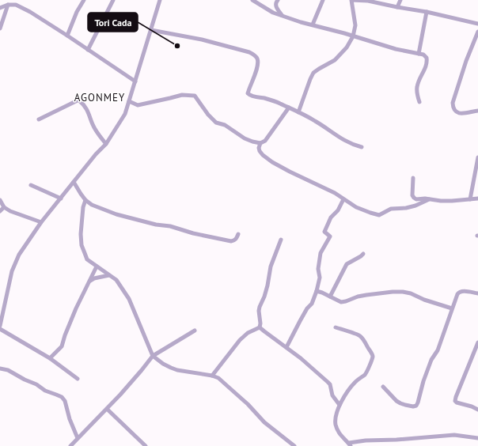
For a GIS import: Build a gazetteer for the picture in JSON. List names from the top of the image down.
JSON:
{
  "districts": ["AGONMEY"],
  "places": ["Tori Cada"]
}
